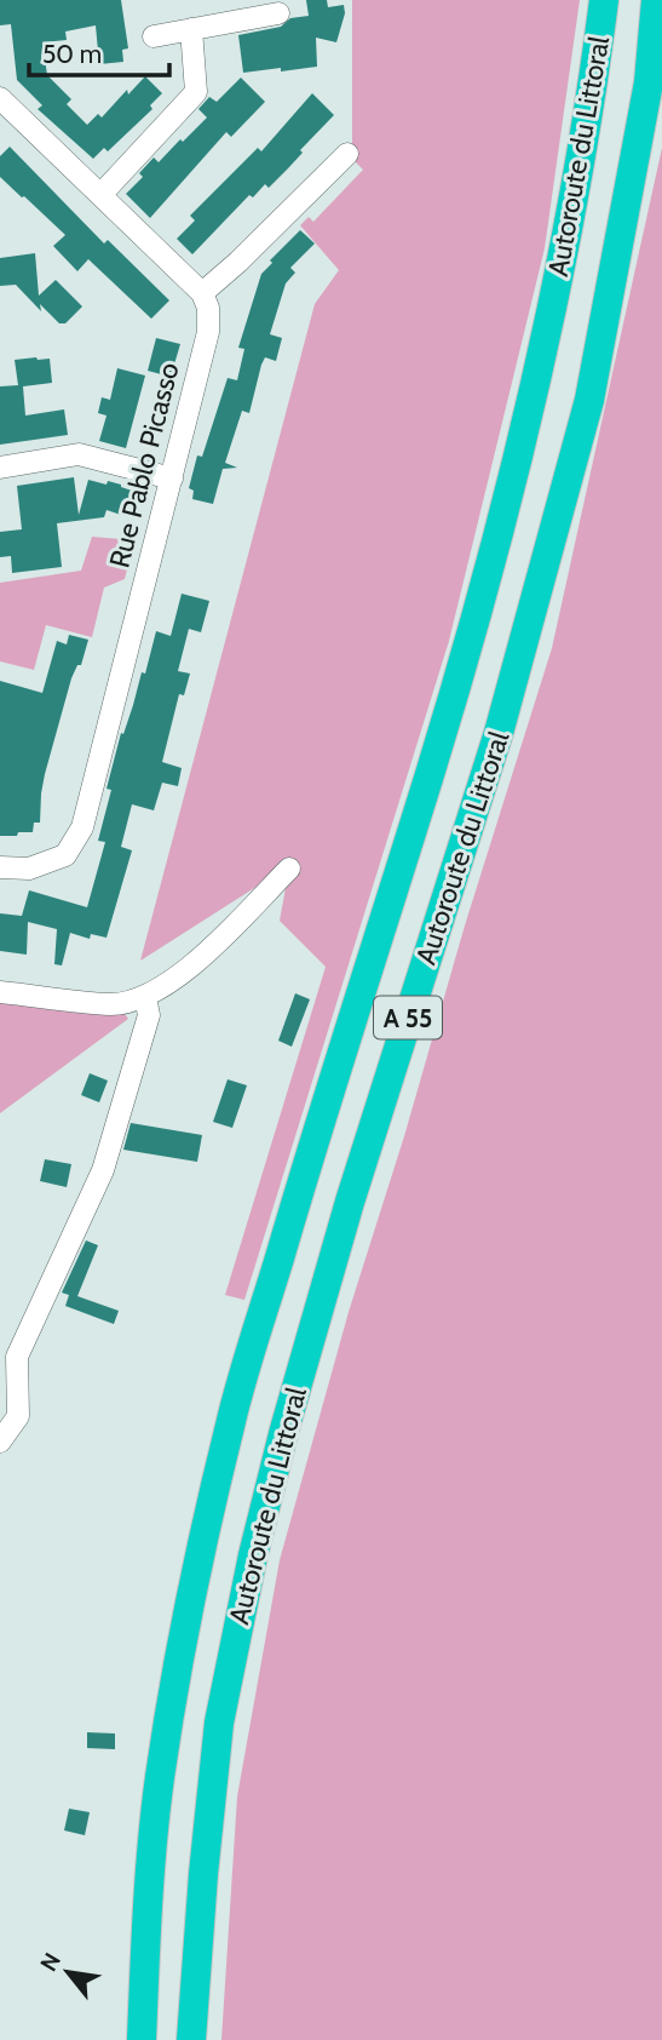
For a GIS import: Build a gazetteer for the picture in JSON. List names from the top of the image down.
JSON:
{
  "streets": {
    "highway": ["Autoroute du Littoral", "A 55"],
    "street": ["Rue Pablo Picasso"]
  },
  "scale_bar": "50 m",
  "north": "top left"
}
